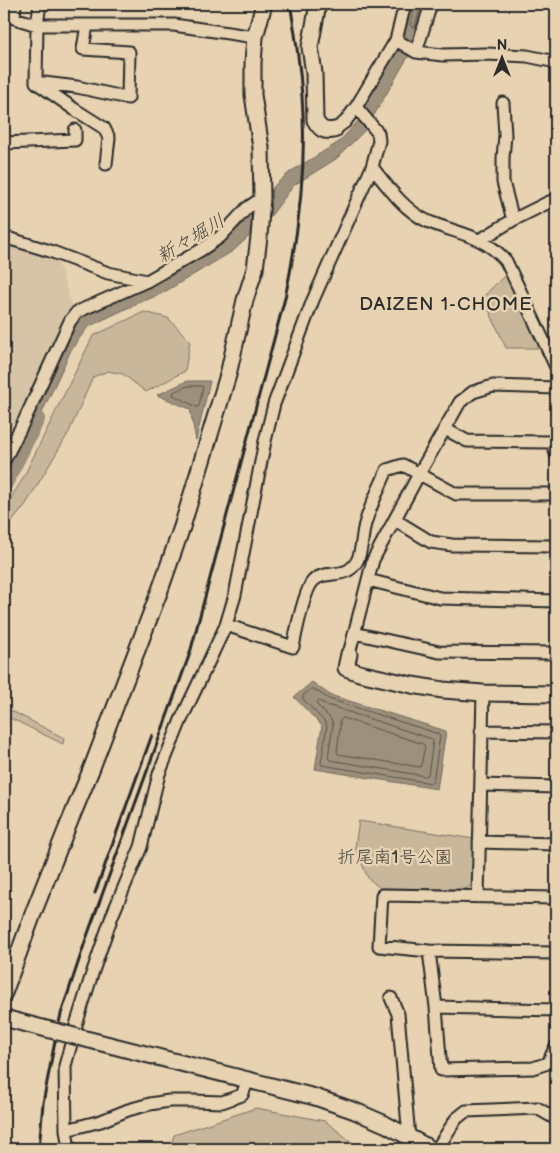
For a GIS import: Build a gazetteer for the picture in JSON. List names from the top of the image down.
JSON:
{
  "districts": ["DAIZEN 1-CHOME"],
  "water": ["新々堀川"],
  "parks": ["折尾南1号公園"],
  "north": "top"
}
